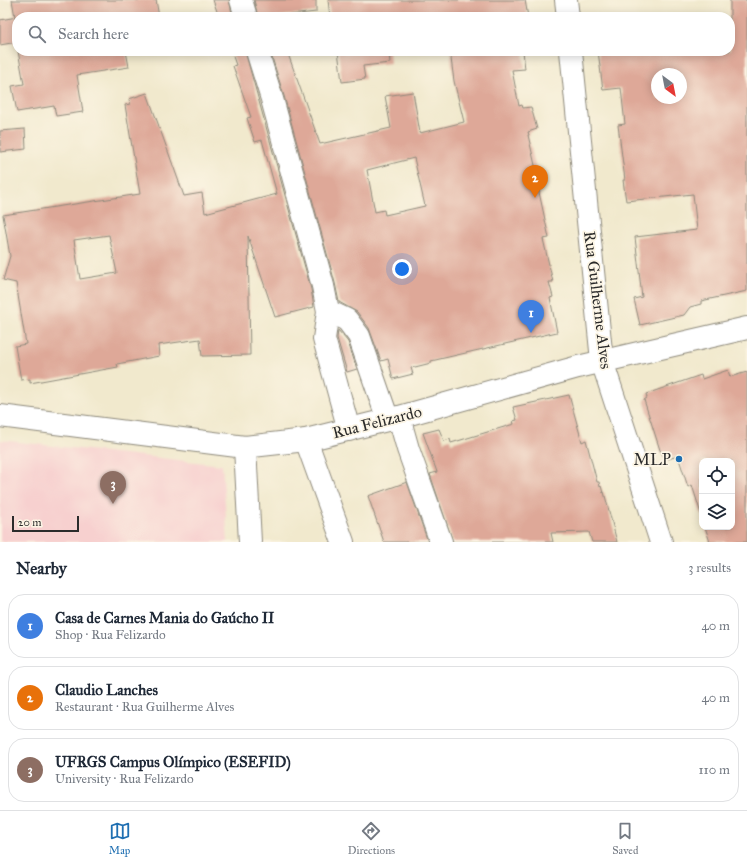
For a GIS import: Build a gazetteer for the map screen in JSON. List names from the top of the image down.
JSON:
{
  "streets": {
    "main road": ["Rua Guilherme Alves", "Rua Felizardo"]
  },
  "crossings": [
    ["Rua Guilherme Alves", "Rua Felizardo"]
  ],
  "places": ["MLP"],
  "scale_bar": "20 m",
  "north": "bottom right",
  "page": {
    "search": "Search here",
    "pins": ["2", "1", "3"],
    "scale": "20 m",
    "heading": ["Nearby", "3 results"],
    "list": [
      {
        "mark": "1",
        "name": "Casa de Carnes Mania do Gaúcho II",
        "note": "Shop · Rua Felizardo",
        "value": "40 m"
      },
      {
        "mark": "2",
        "name": "Claudio Lanches",
        "note": "Restaurant · Rua Guilherme Alves",
        "value": "40 m"
      },
      {
        "mark": "3",
        "name": "UFRGS Campus Olímpico (ESEFID)",
        "note": "University · Rua Felizardo",
        "value": "110 m"
      }
    ],
    "nav": ["Map", "Directions", "Saved"]
  }
}
